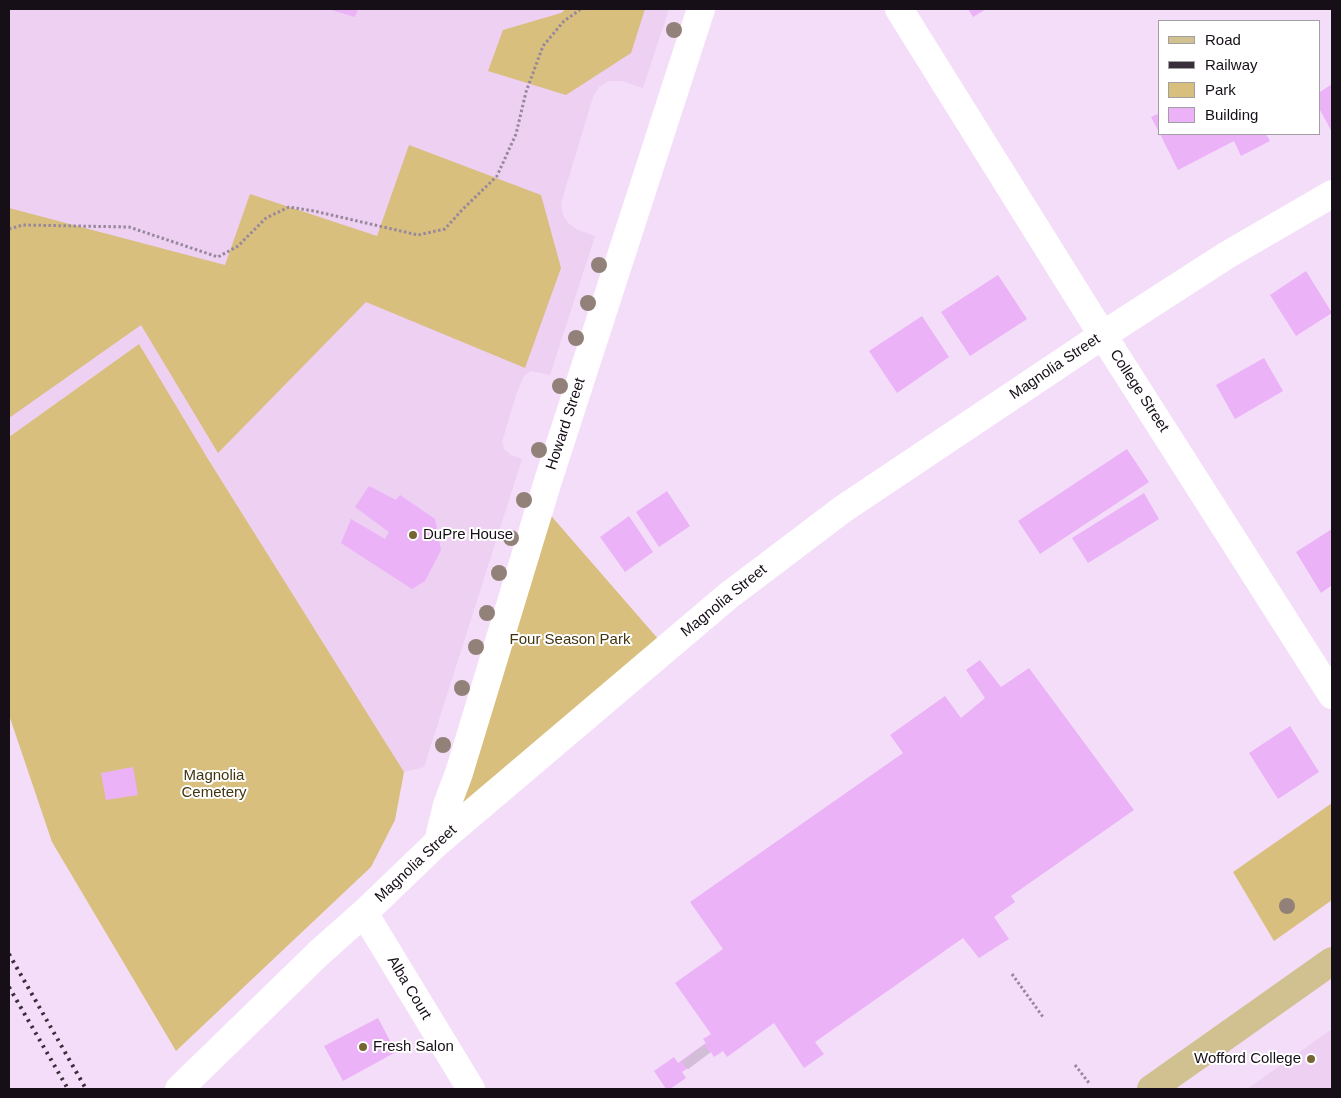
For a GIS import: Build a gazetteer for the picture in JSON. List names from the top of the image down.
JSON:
{
  "streets": {
    "street": [
      "Magnolia Street",
      "College Street",
      "Howard Street",
      "Alba Court"
    ]
  },
  "crossings": [
    ["Magnolia Street", "College Street"],
    ["Magnolia Street", "Howard Street"],
    ["Magnolia Street", "Alba Court"]
  ],
  "parks": ["Four Season Park", "Magnolia Cemetery"],
  "places": ["DuPre House", "Fresh Salon", "Wofford College"],
  "legend": [
    "Road",
    "Railway",
    "Park",
    "Building"
  ]
}
